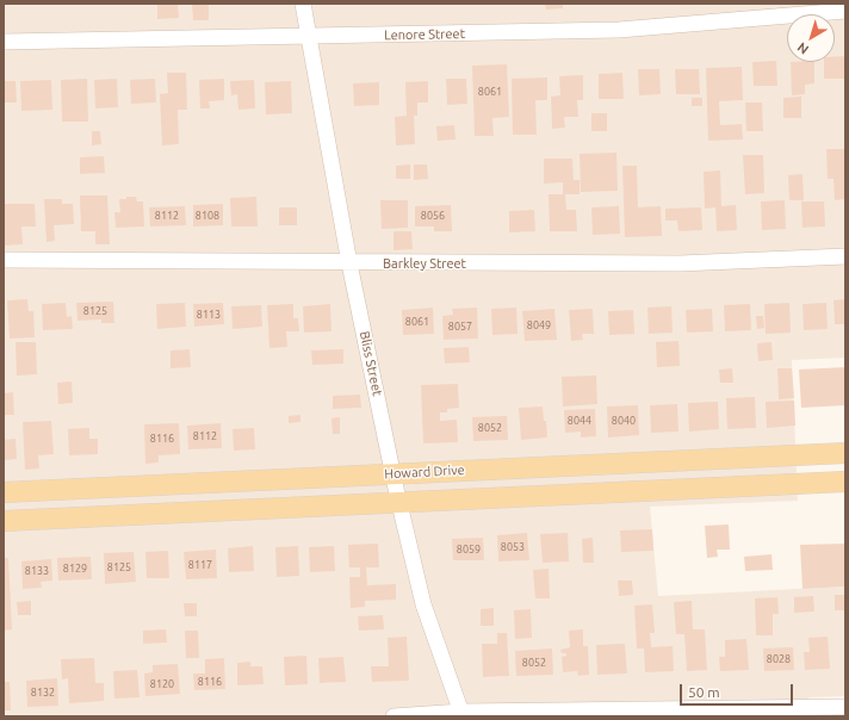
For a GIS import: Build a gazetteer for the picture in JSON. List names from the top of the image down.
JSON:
{
  "streets": {
    "main road": ["Howard Drive"],
    "street": ["Lenore Street", "Barkley Street", "Bliss Street"]
  },
  "crossings": [
    ["Lenore Street", "Bliss Street"],
    ["Barkley Street", "Bliss Street"],
    ["Bliss Street", "Howard Drive"]
  ],
  "house_numbers": [
    "8061",
    "8112",
    "8108",
    "8056",
    "8125",
    "8113",
    "8061",
    "8049",
    "8057",
    "8044",
    "8040",
    "8052",
    "8112",
    "8116",
    "8053",
    "8059",
    "8117",
    "8125",
    "8129",
    "8133",
    "8028",
    "8052",
    "8116",
    "8120",
    "8132"
  ],
  "scale_bar": "50 m",
  "north": "bottom left"
}
